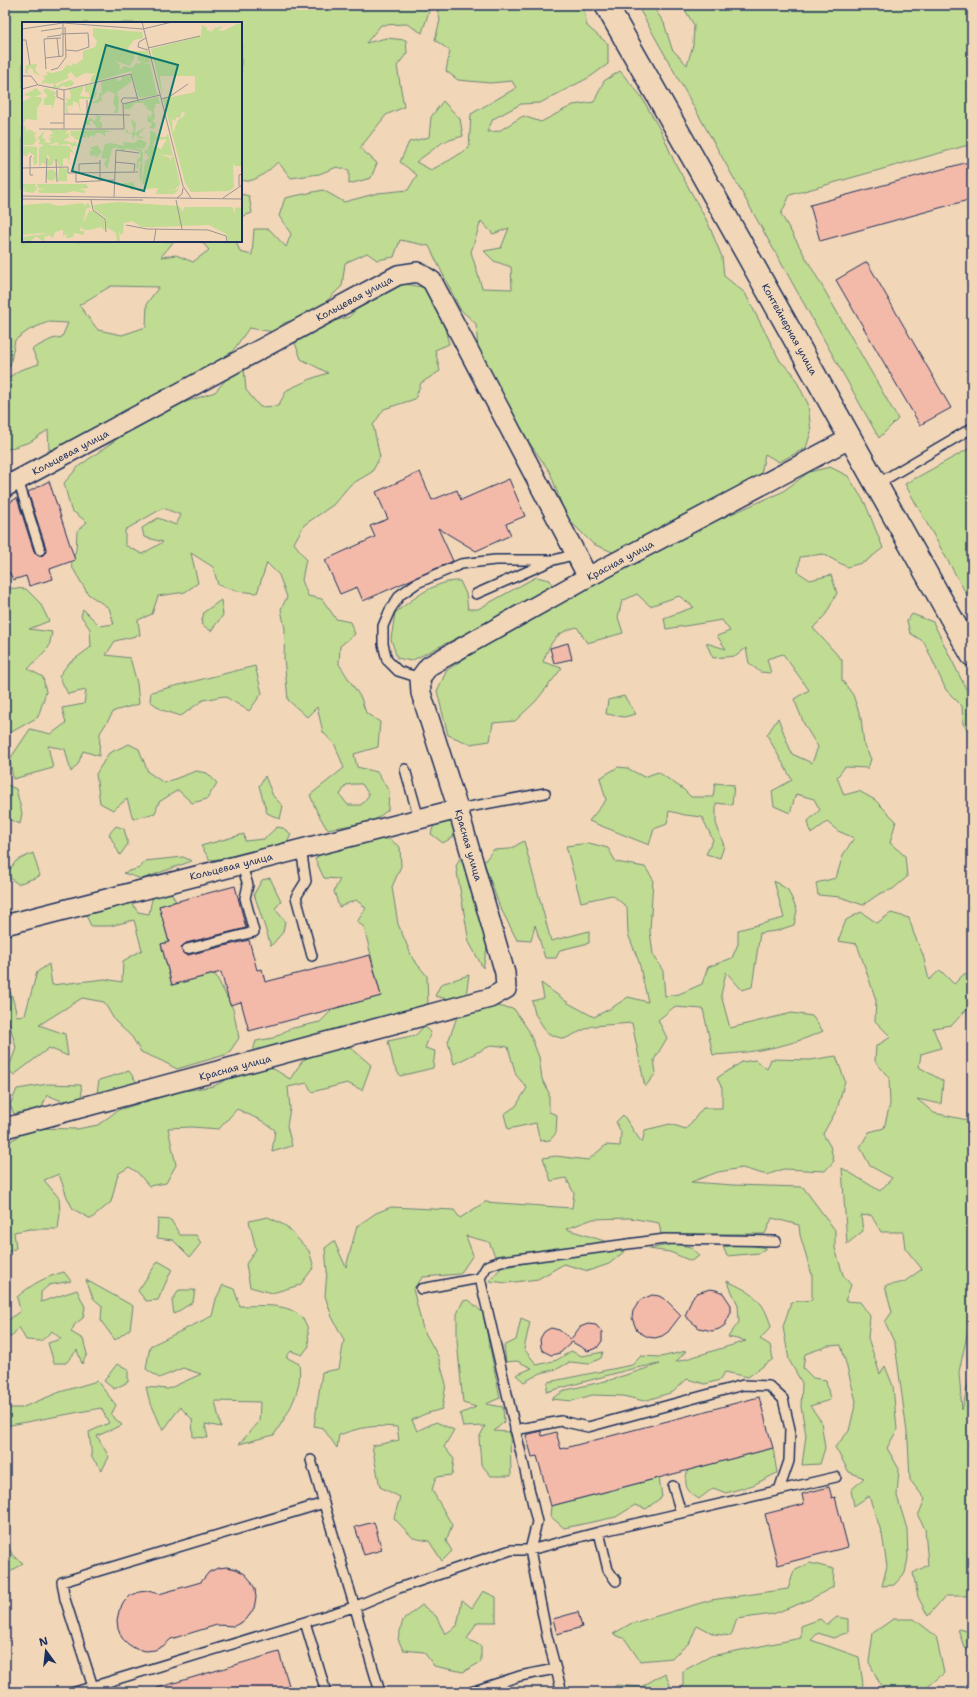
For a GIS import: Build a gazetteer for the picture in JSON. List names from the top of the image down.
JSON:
{
  "streets": {
    "street": ["Кольцевая улица", "Контейнерная улица", "Красная улица"]
  },
  "crossings": [
    ["Кольцевая улица", "Красная улица"],
    ["Контейнерная улица", "Красная улица"]
  ],
  "north": "top"
}
